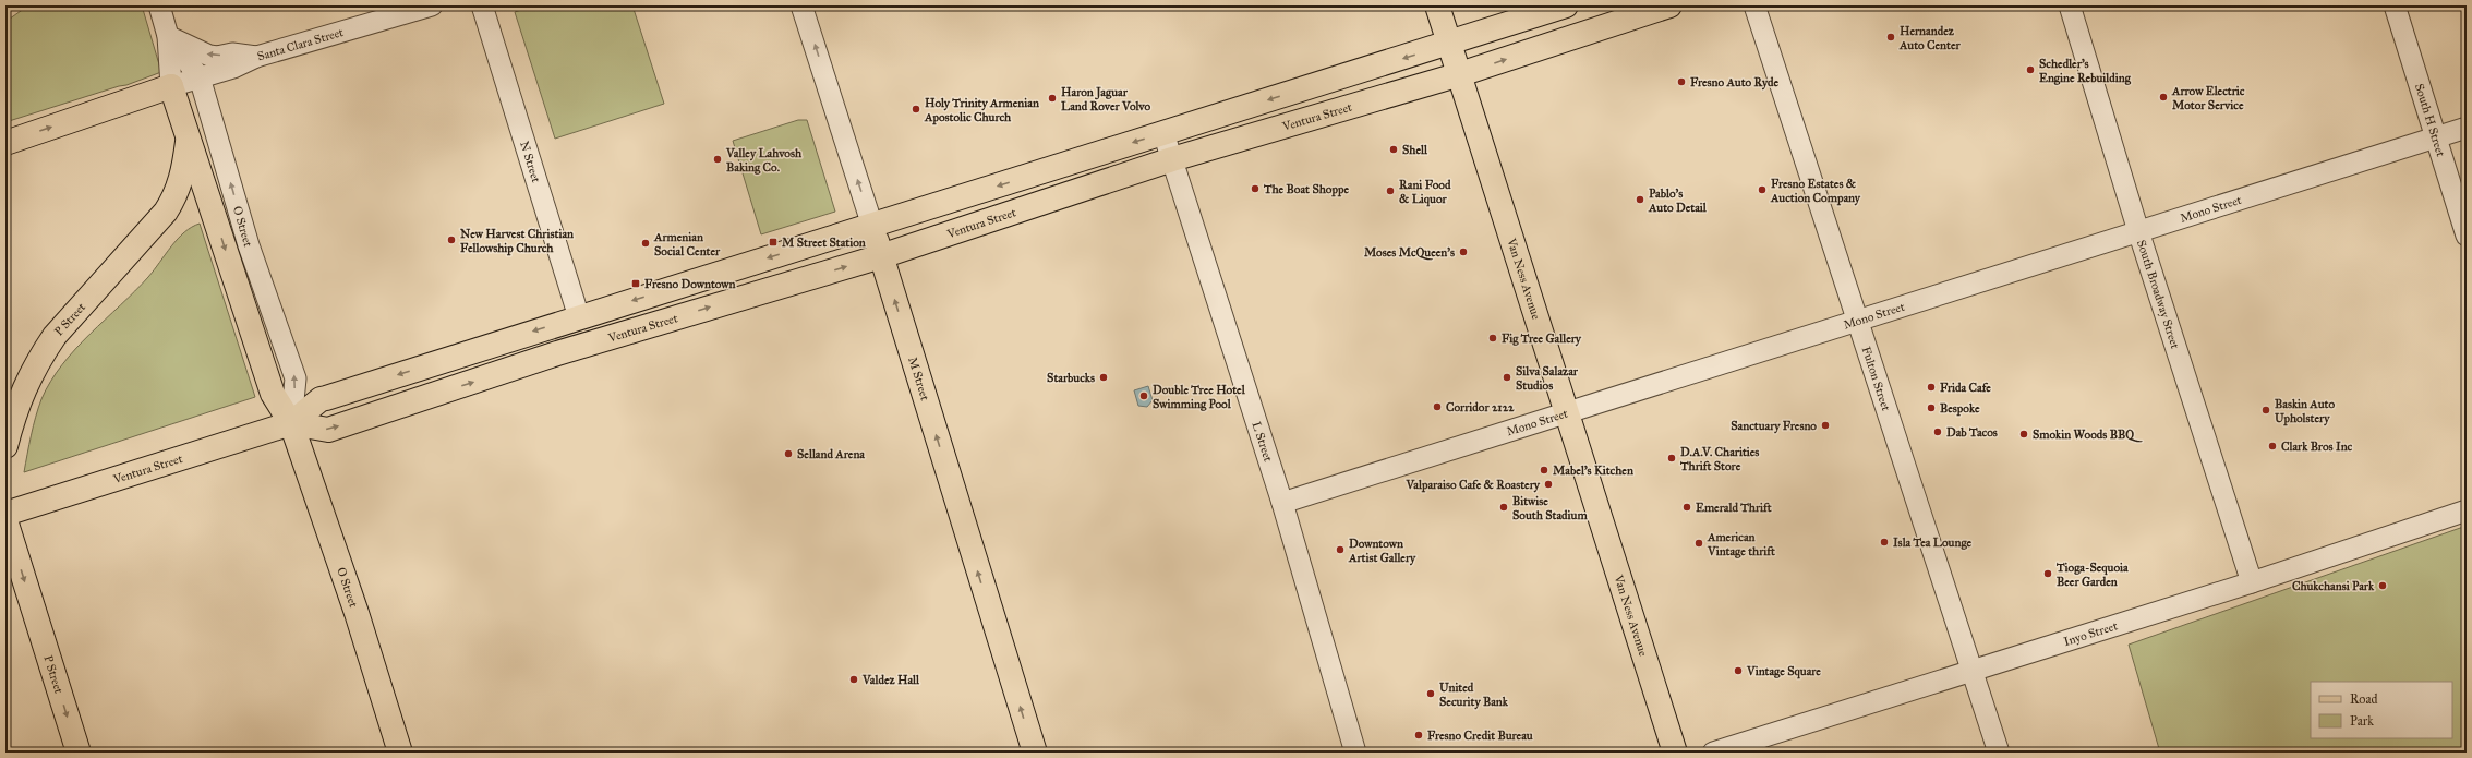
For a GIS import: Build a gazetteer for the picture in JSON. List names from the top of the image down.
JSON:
{
  "streets": {
    "main road": [
      "Ventura Street",
      "O Street",
      "Van Ness Avenue",
      "P Street",
      "M Street"
    ],
    "street": [
      "Santa Clara Street",
      "South H Street",
      "N Street",
      "Mono Street",
      "South Broadway Street",
      "Fulton Street",
      "L Street",
      "Inyo Street"
    ]
  },
  "crossings": [
    ["Santa Clara Street", "O Street"],
    ["Ventura Street", "N Street"],
    ["Ventura Street", "O Street"],
    ["Ventura Street", "Van Ness Avenue"],
    ["Ventura Street", "M Street"],
    ["Ventura Street", "L Street"],
    ["South H Street", "Mono Street"],
    ["Mono Street", "Van Ness Avenue"],
    ["Mono Street", "South Broadway Street"],
    ["Mono Street", "Fulton Street"],
    ["Mono Street", "L Street"],
    ["O Street", "P Street"],
    ["South Broadway Street", "Inyo Street"],
    ["Fulton Street", "Inyo Street"]
  ],
  "one_way": ["P Street", "M Street"],
  "places": {
    "other": [
      "Hernandez Auto Center",
      "Schedler's Engine Rebuilding",
      "Fresno Auto Ryde",
      "Arrow Electric Motor Service",
      "Haron Jaguar Land Rover Volvo",
      "Holy Trinity Armenian Apostolic Church",
      "Shell",
      "Valley Lahvosh Baking Co.",
      "The Boat Shoppe",
      "Fresno Estates & Auction Company",
      "Rani Food & Liquor",
      "Pablo's Auto Detail",
      "New Harvest Christian Fellowship Church",
      "Armenian Social Center",
      "Moses McQueen's",
      "Fig Tree Gallery",
      "Starbucks",
      "Silva Salazar Studios",
      "Frida Cafe",
      "Double Tree Hotel Swimming Pool",
      "Corridor 2122",
      "Bespoke",
      "Baskin Auto Upholstery",
      "Sanctuary Fresno",
      "Dab Tacos",
      "Smokin Woods BBQ",
      "Clark Bros Inc",
      "Selland Arena",
      "D.A.V. Charities Thrift Store",
      "Mabel's Kitchen",
      "Valparaiso Cafe & Roastery",
      "Bitwise South Stadium",
      "Emerald Thrift",
      "Isla Tea Lounge",
      "American Vintage thrift",
      "Downtown Artist Gallery",
      "Tioga-Sequoia Beer Garden",
      "Chukchansi Park",
      "Vintage Square",
      "Valdez Hall",
      "United Security Bank",
      "Fresno Credit Bureau"
    ],
    "transit": ["M Street Station", "Fresno Downtown"]
  },
  "legend": ["Road", "Park"]
}
